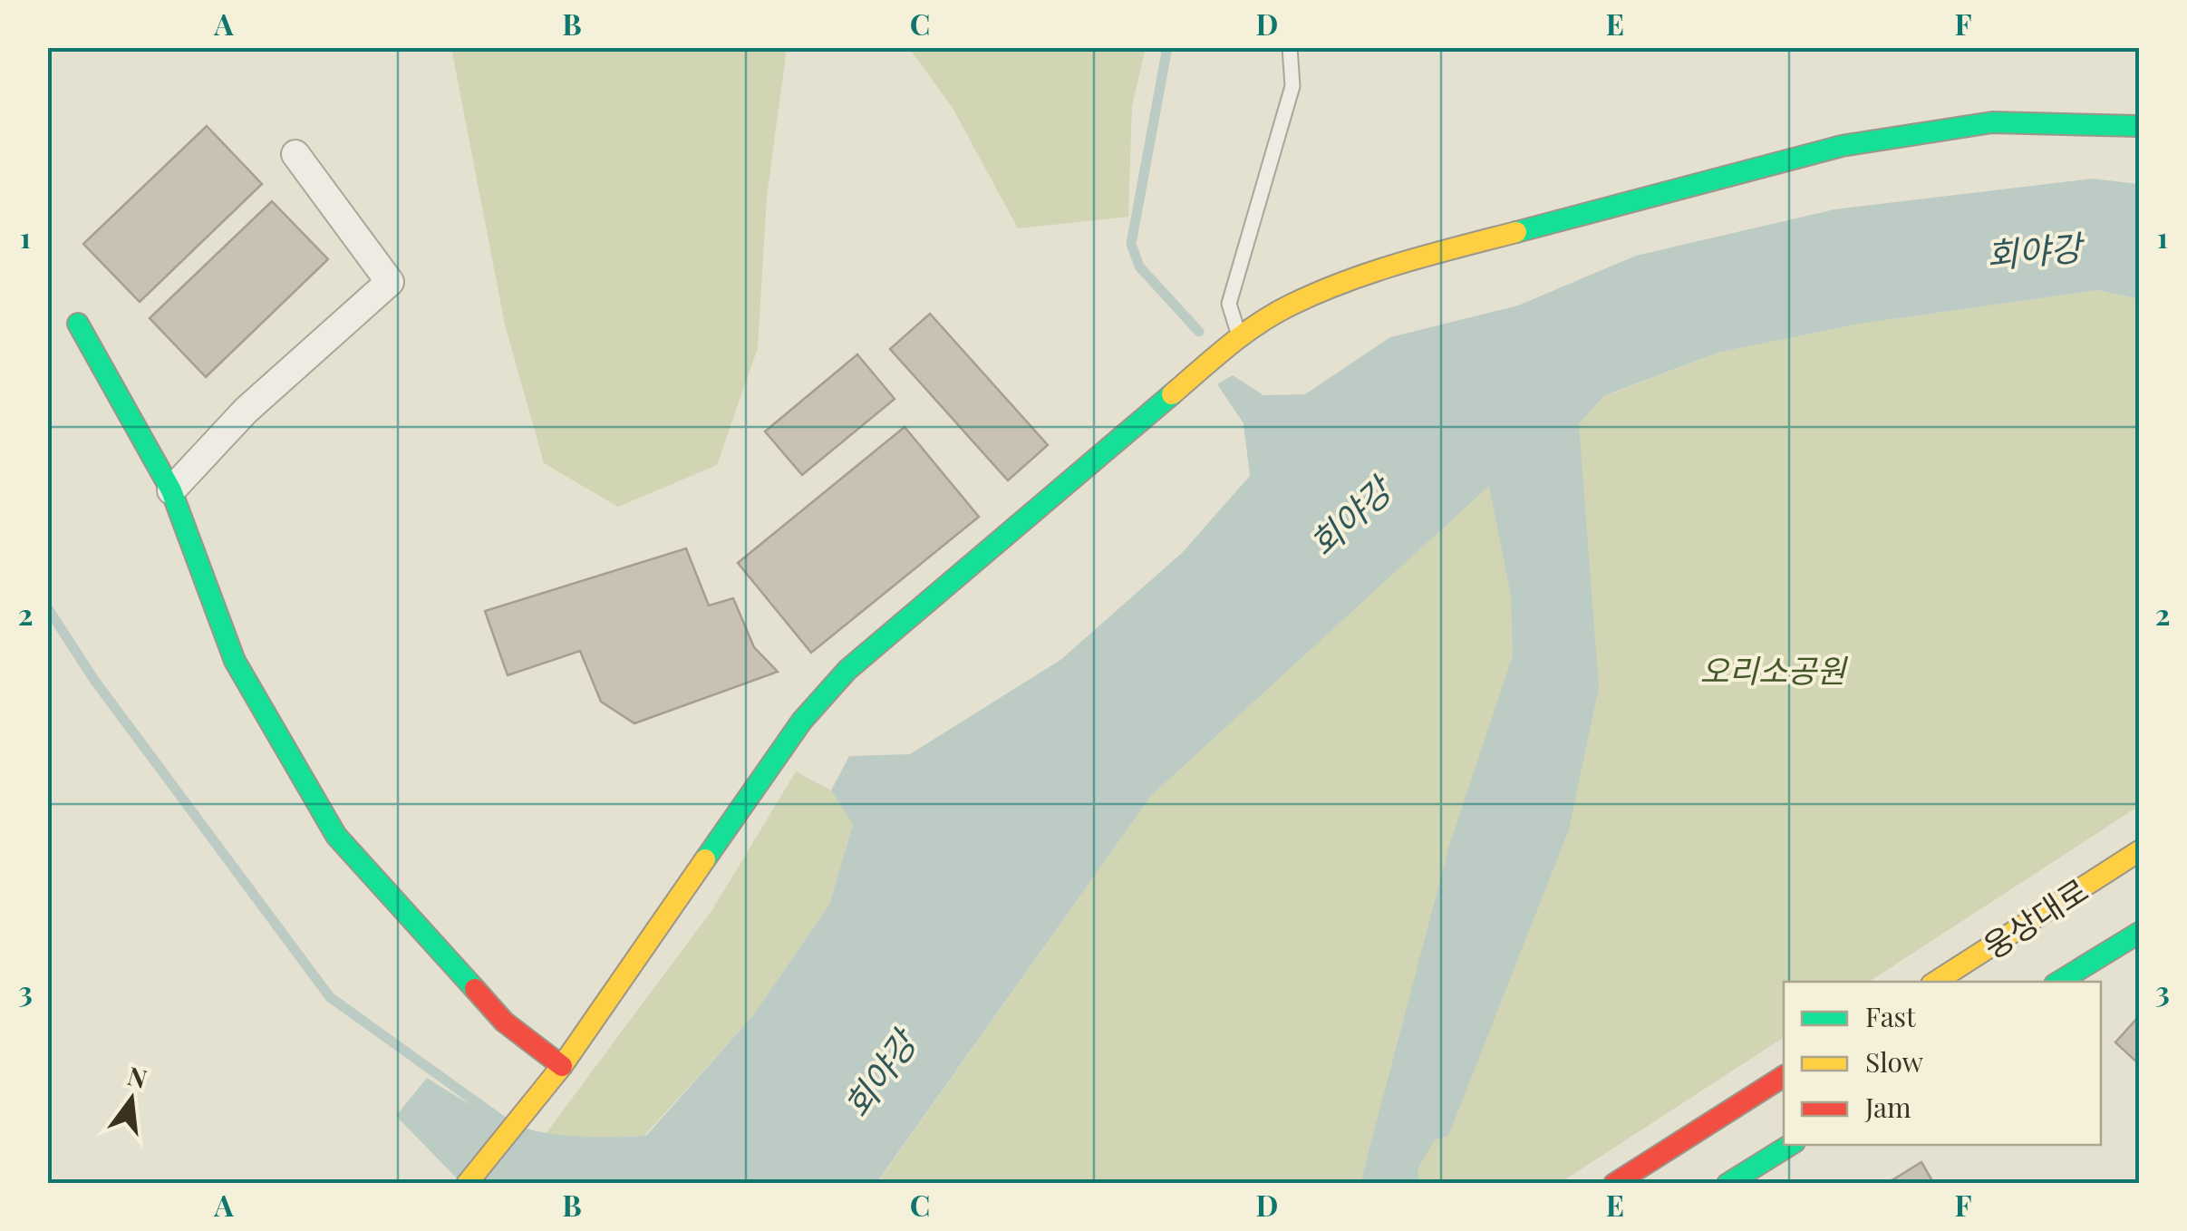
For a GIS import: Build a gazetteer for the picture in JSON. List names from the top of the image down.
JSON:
{
  "streets": {
    "street": ["웅상대로"]
  },
  "water": ["회야강"],
  "parks": ["오리소공원"],
  "legend": ["Fast", "Slow", "Jam"],
  "north": "top",
  "grid": {
    "columns": [
      "A",
      "B",
      "C",
      "D",
      "E",
      "F"
    ],
    "rows": ["1", "2", "3"]
  }
}
